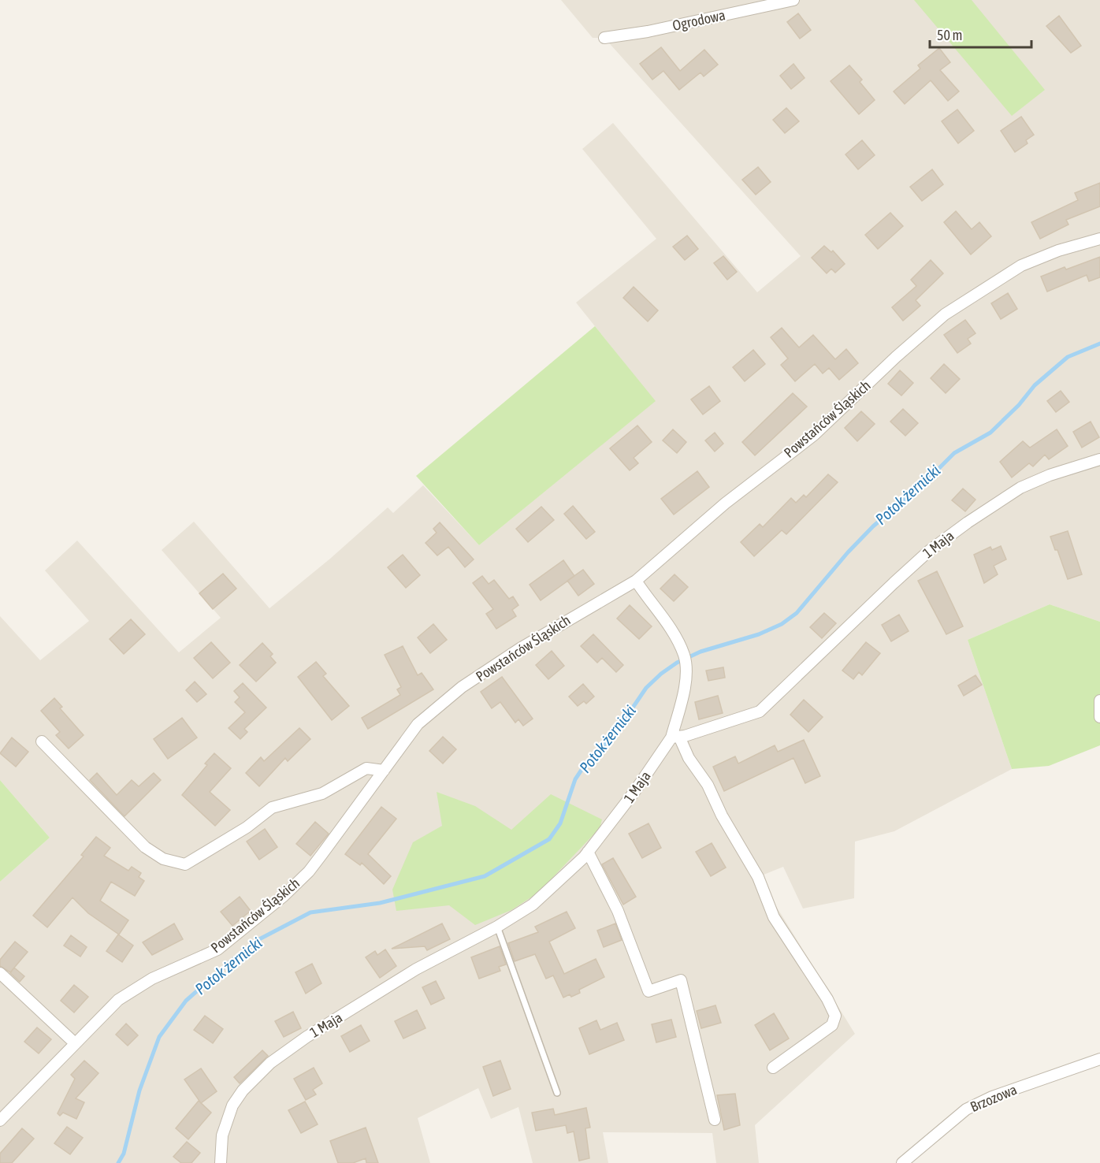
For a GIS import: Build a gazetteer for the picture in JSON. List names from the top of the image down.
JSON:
{
  "streets": {
    "street": [
      "Ogrodowa",
      "Powstańców Śląskich",
      "1 Maja",
      "Brzozowa"
    ]
  },
  "water": ["Potok żernicki"],
  "scale_bar": "50 m"
}
